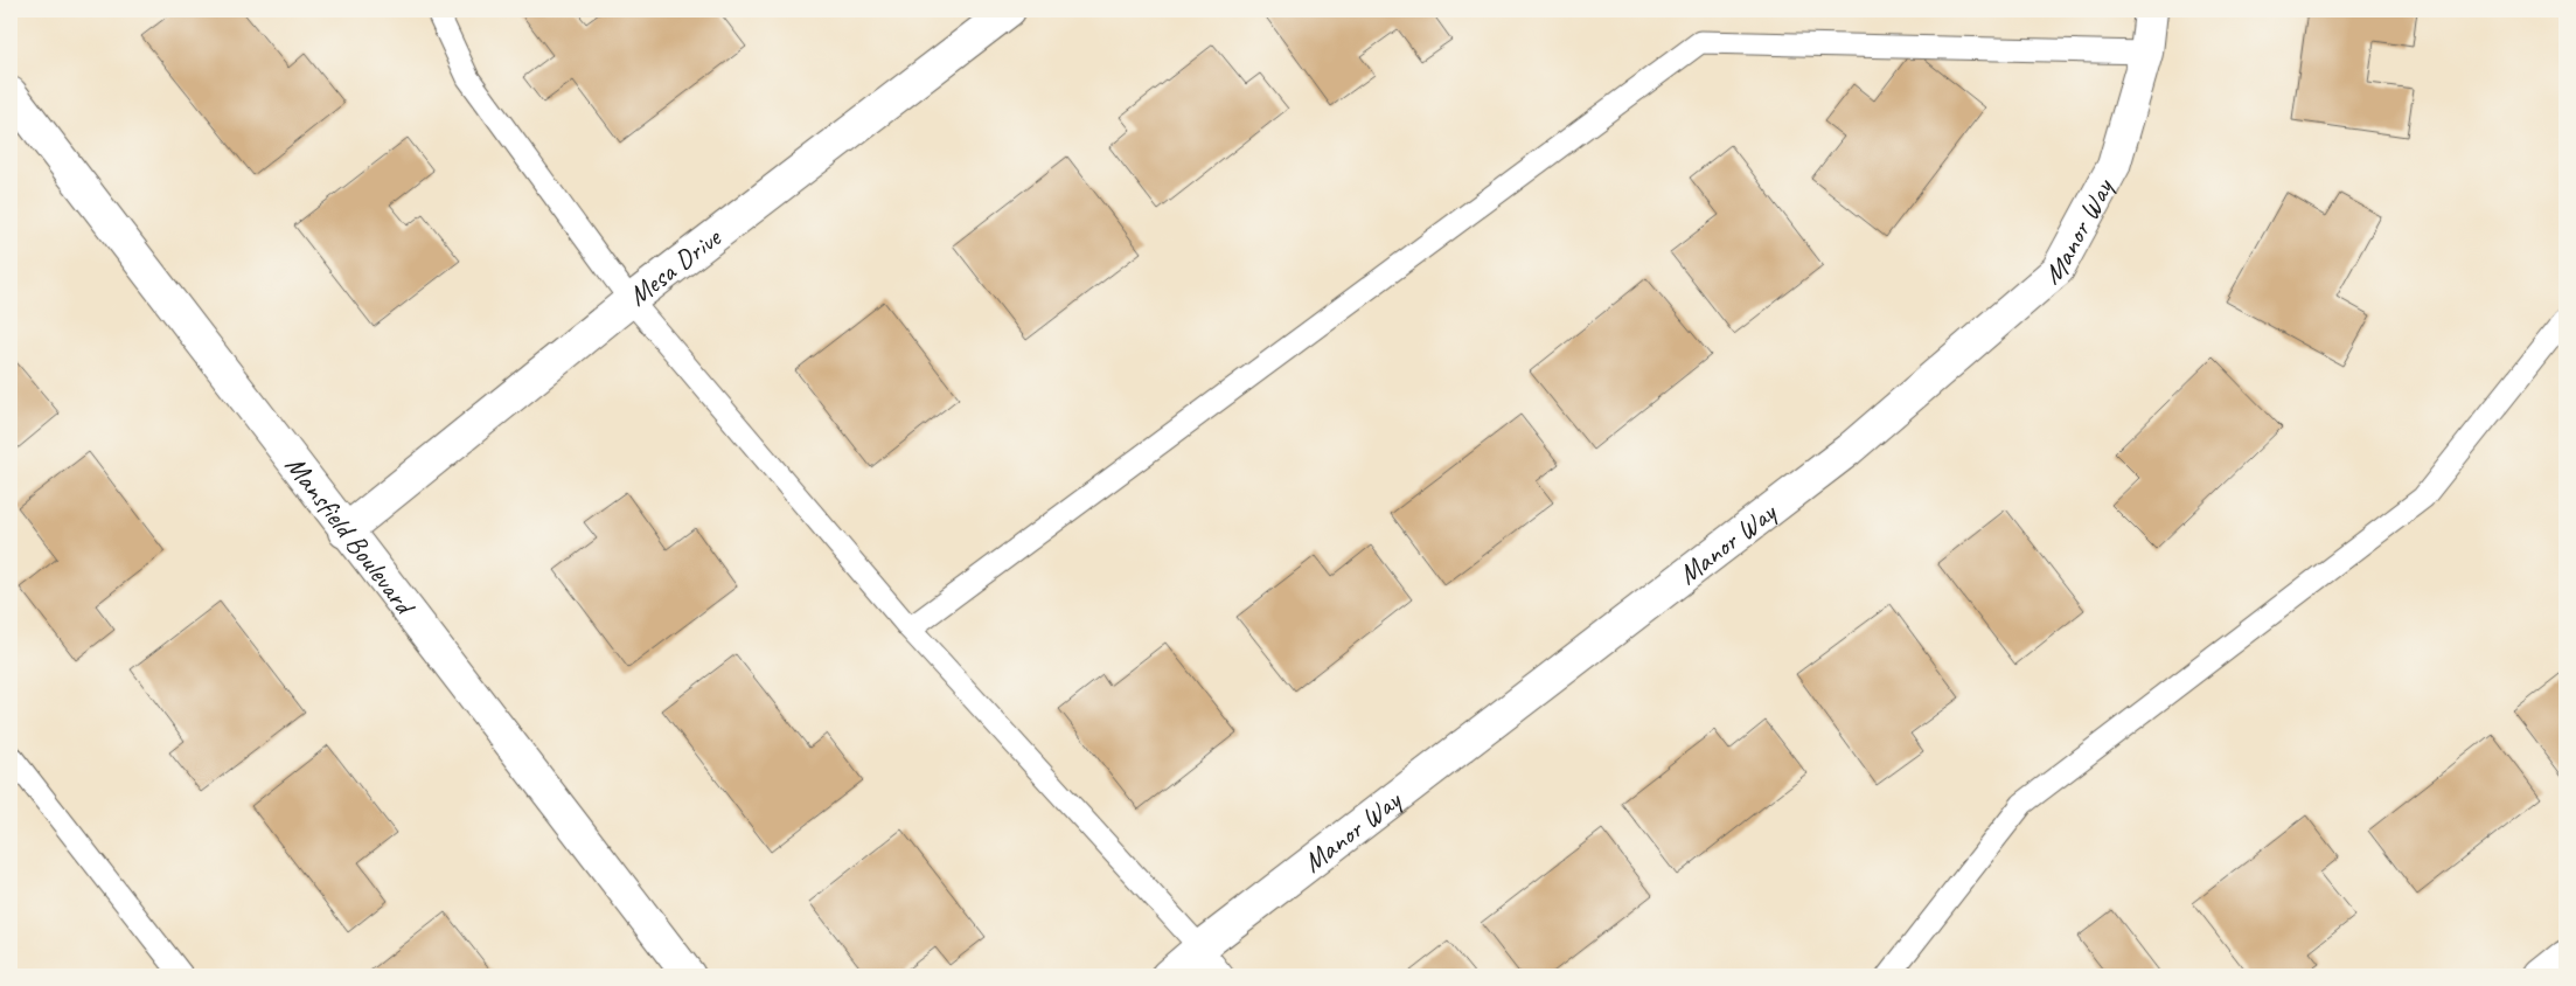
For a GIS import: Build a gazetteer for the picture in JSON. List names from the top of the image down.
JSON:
{
  "streets": {
    "street": ["Manor Way", "Mesa Drive", "Mansfield Boulevard"]
  },
  "crossings": [
    ["Mesa Drive", "Mansfield Boulevard"]
  ]
}
